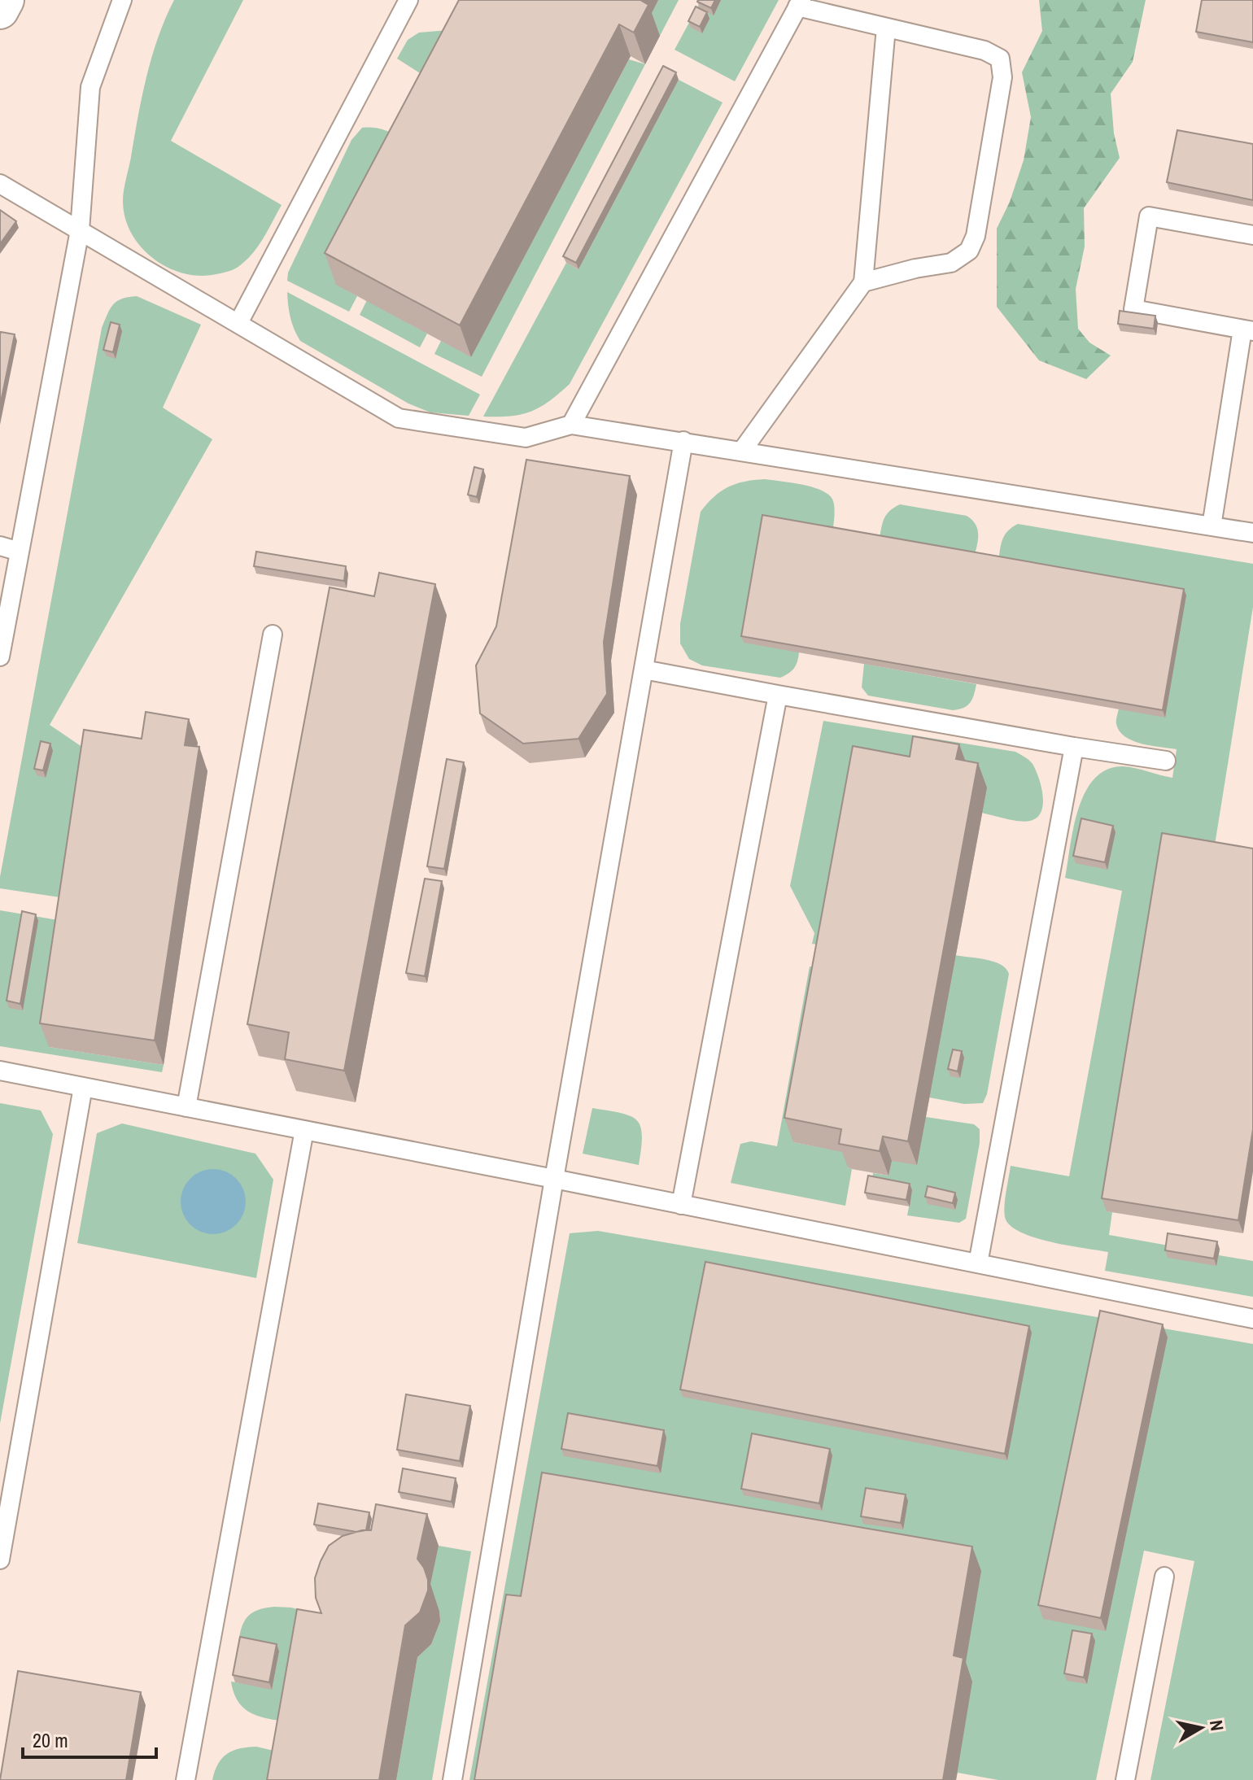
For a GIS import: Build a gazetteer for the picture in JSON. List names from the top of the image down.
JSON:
{
  "scale_bar": "20 m",
  "north": "right"
}
